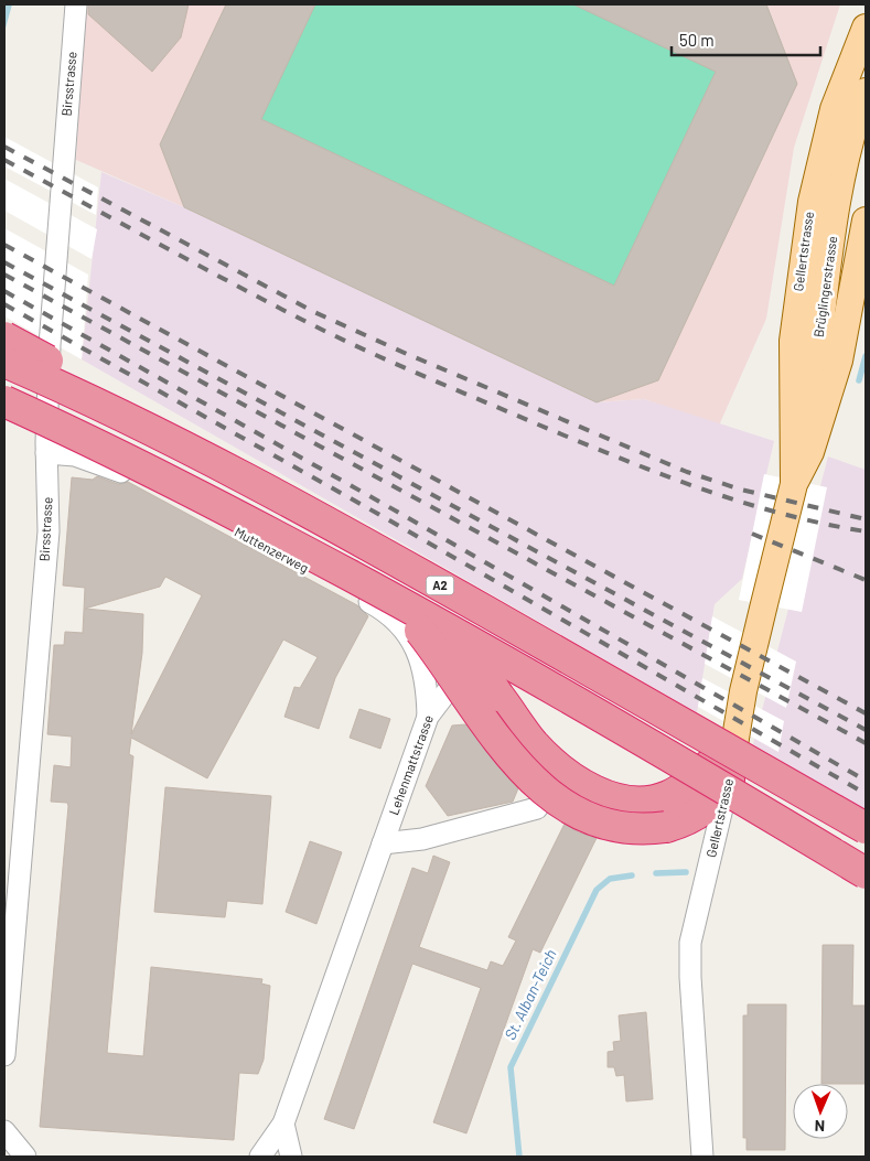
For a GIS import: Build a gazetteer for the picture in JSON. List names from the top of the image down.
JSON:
{
  "streets": {
    "highway": ["A2"],
    "main road": ["Brüglingerstrasse"],
    "street": [
      "Birsstrasse",
      "Gellertstrasse",
      "Muttenzerweg",
      "Lehenmattstrasse"
    ]
  },
  "crossings": [
    ["Birsstrasse", "Muttenzerweg"],
    ["Gellertstrasse", "Lehenmattstrasse"],
    ["Muttenzerweg", "Lehenmattstrasse"]
  ],
  "water": ["St. Alban-Teich"],
  "scale_bar": "50 m",
  "north": "bottom"
}
